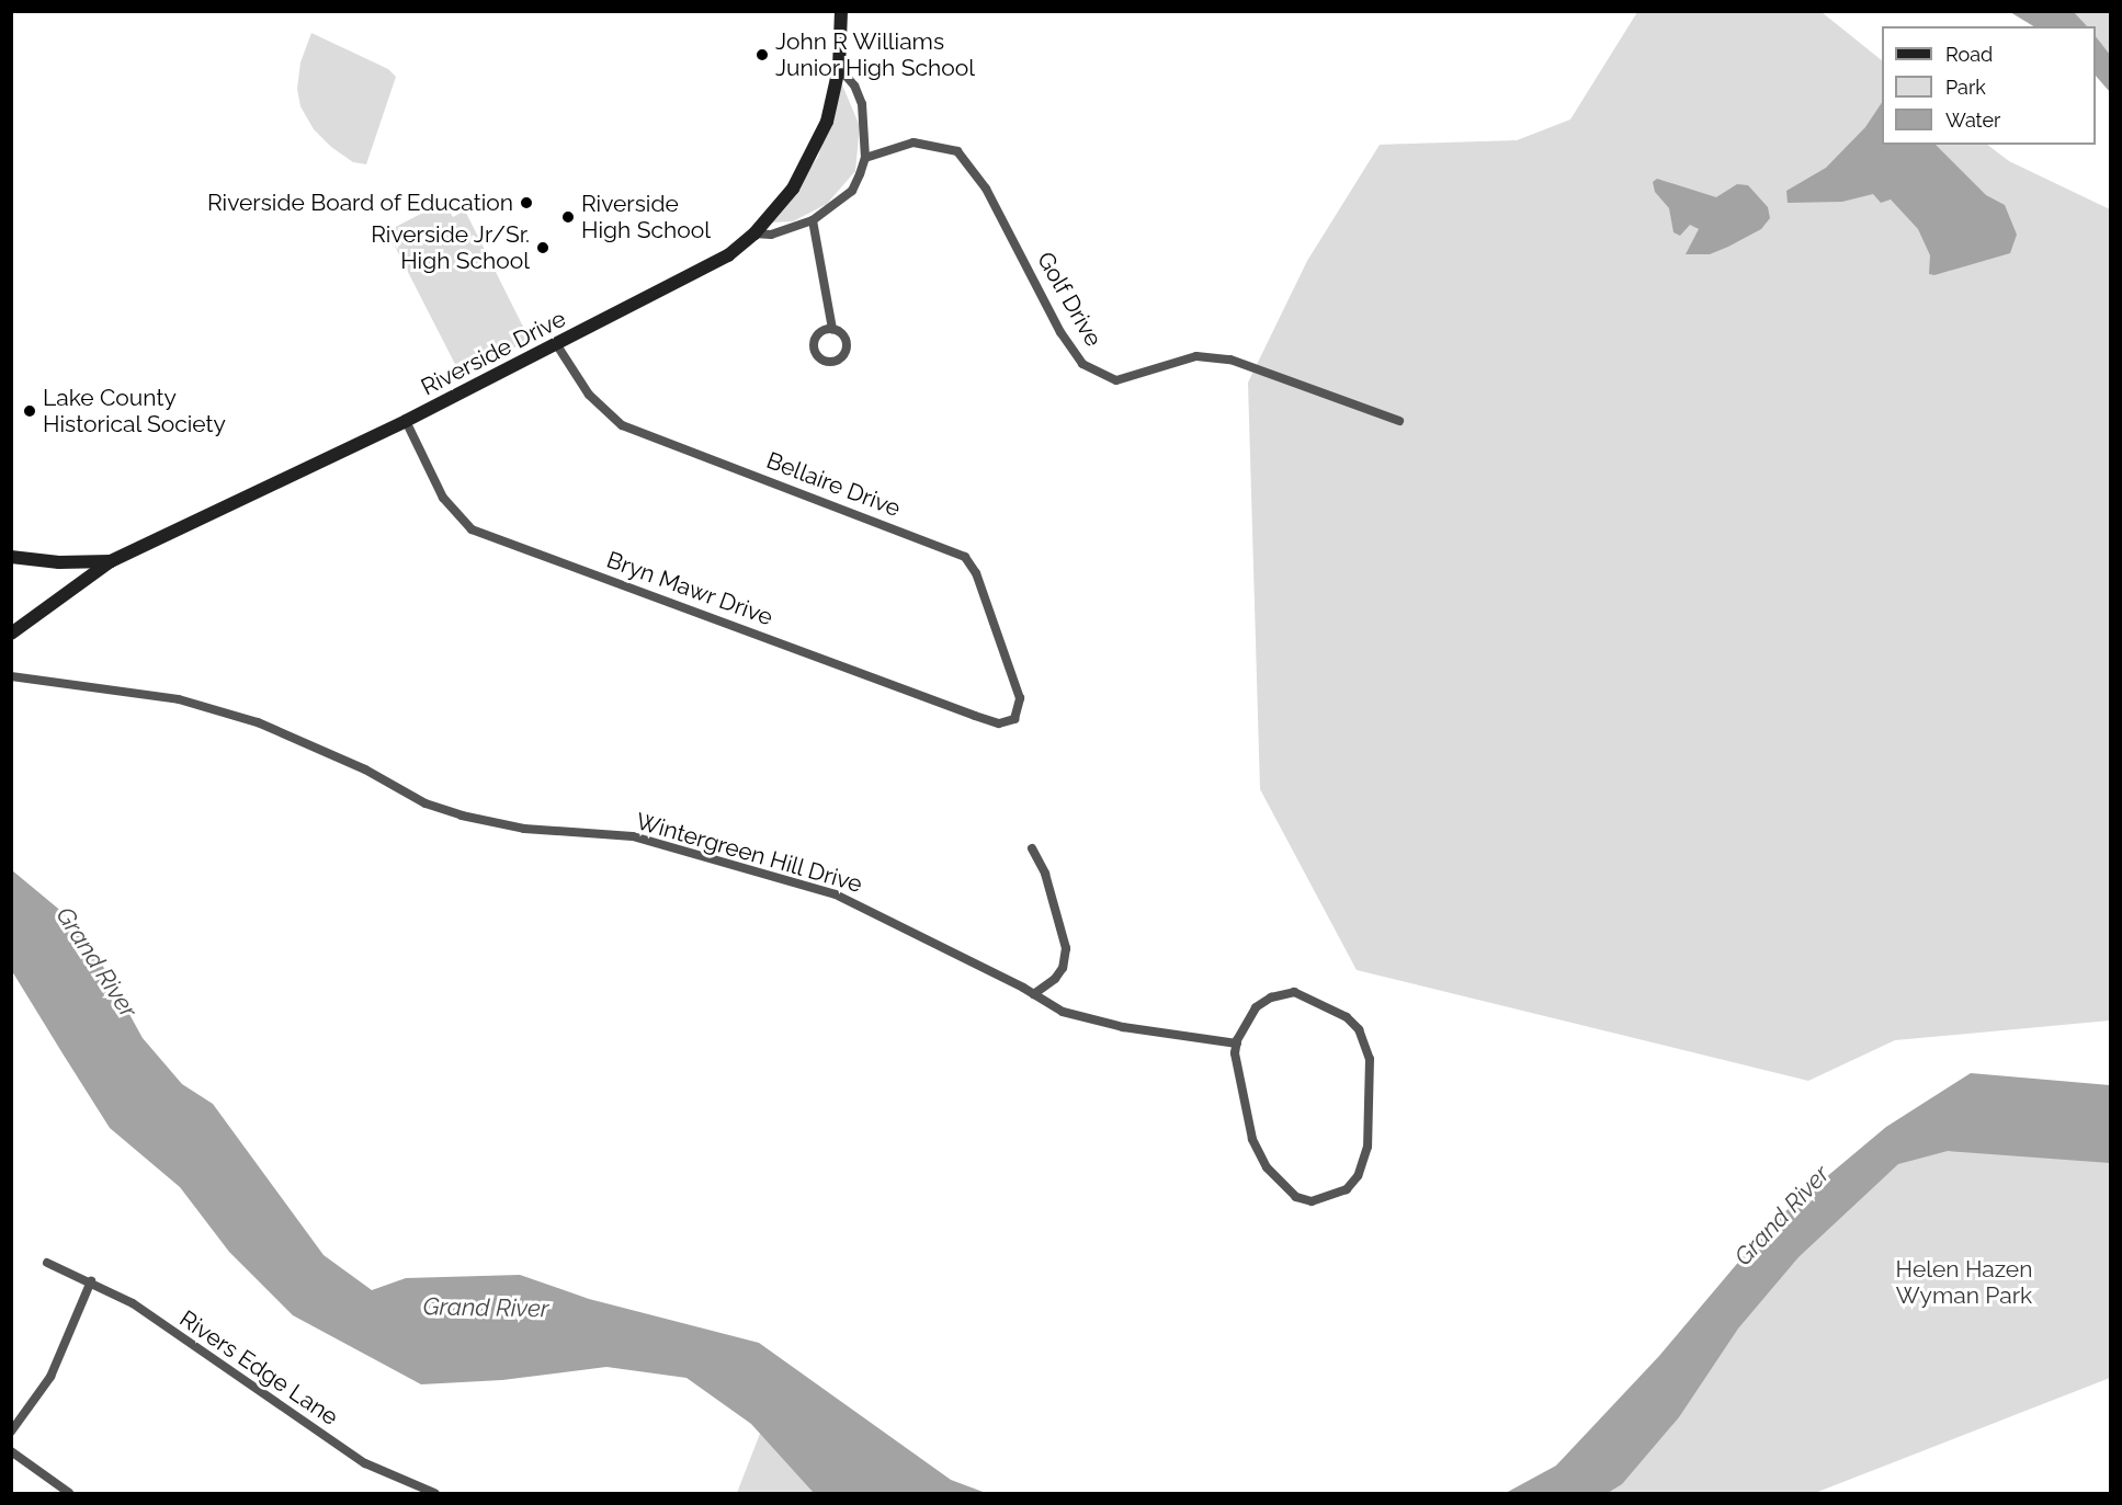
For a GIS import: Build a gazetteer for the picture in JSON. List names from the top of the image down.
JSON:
{
  "streets": {
    "main road": ["Riverside Drive"],
    "street": [
      "Golf Drive",
      "Bellaire Drive",
      "Bryn Mawr Drive",
      "Wintergreen Hill Drive",
      "Rivers Edge Lane"
    ]
  },
  "crossings": [
    ["Riverside Drive", "Bellaire Drive"],
    ["Riverside Drive", "Bryn Mawr Drive"],
    ["Bellaire Drive", "Bryn Mawr Drive"]
  ],
  "water": ["Grand River"],
  "parks": ["Helen Hazen Wyman Park"],
  "places": [
    "John R Williams Junior High School",
    "Riverside Board of Education",
    "Riverside High School",
    "Riverside Jr/Sr. High School",
    "Lake County Historical Society"
  ],
  "legend": ["Road", "Park", "Water"]
}
